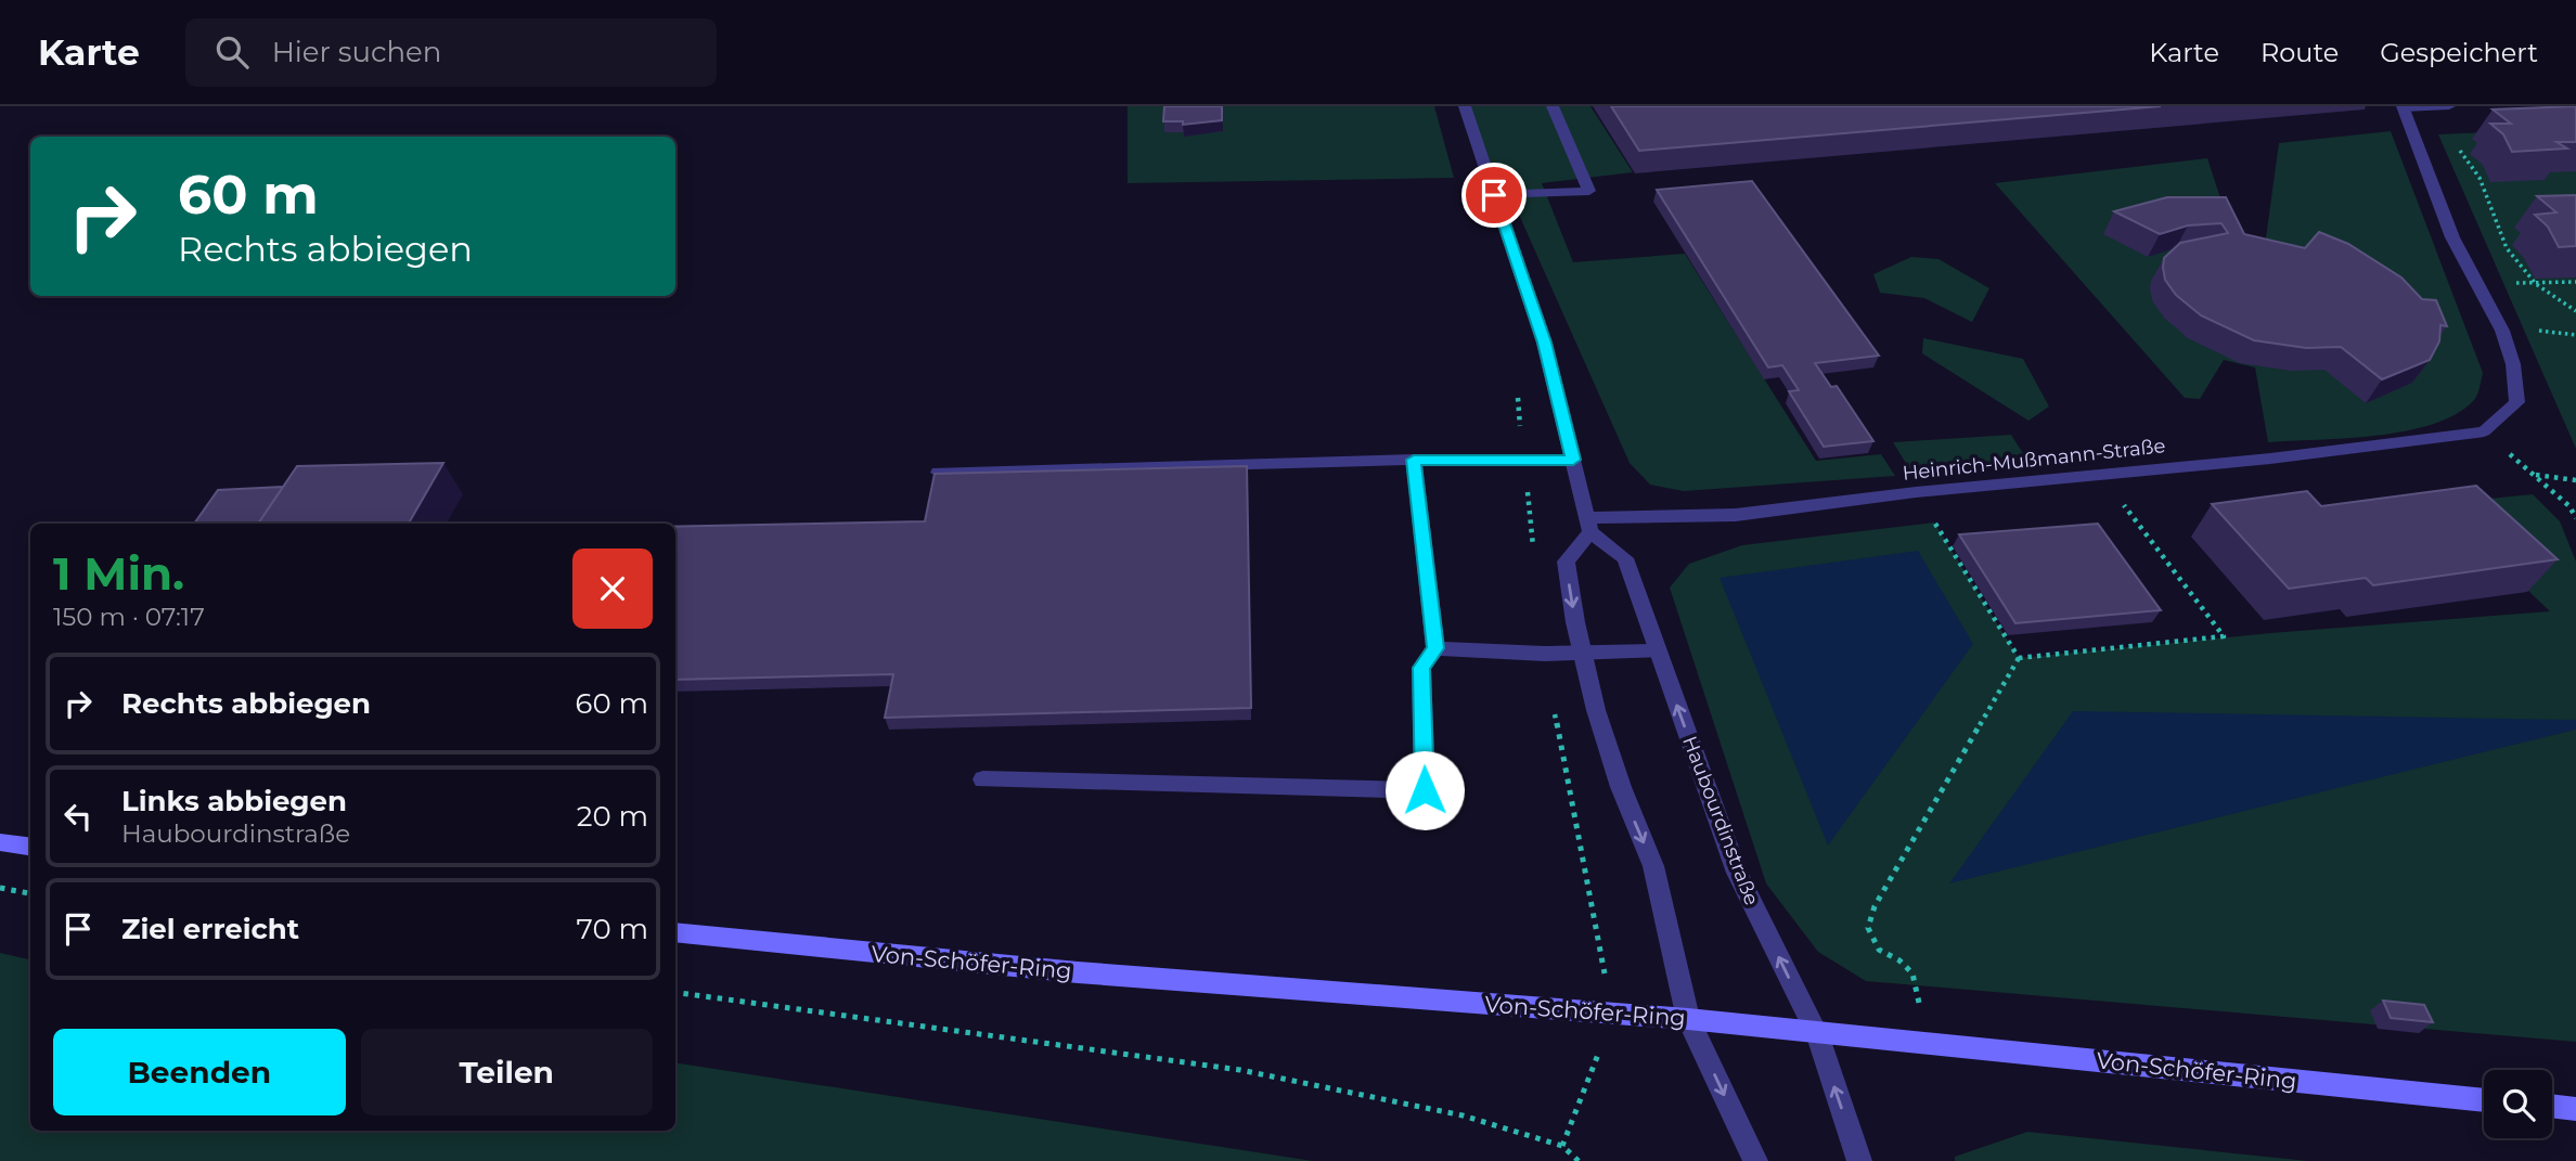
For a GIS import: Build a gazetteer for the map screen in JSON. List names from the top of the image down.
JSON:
{
  "streets": {
    "main road": ["Von-Schöfer-Ring"],
    "street": ["Heinrich-Mußmann-Straße", "Haubourdinstraße"]
  },
  "crossings": [
    ["Heinrich-Mußmann-Straße", "Haubourdinstraße"],
    ["Haubourdinstraße", "Von-Schöfer-Ring"]
  ],
  "page": {
    "header": "Karte",
    "search": "Hier suchen",
    "nav": ["Karte", "Route", "Gespeichert"],
    "turn": ["60 m", "Rechts abbiegen"],
    "heading": ["1 Min.", "150 m · 07:17"],
    "list": [
      {
        "name": "Rechts abbiegen",
        "value": "60 m"
      },
      {
        "name": "Links abbiegen",
        "note": "Haubourdinstraße",
        "value": "20 m"
      },
      {
        "name": "Ziel erreicht",
        "value": "70 m"
      }
    ],
    "buttons": ["Beenden", "Teilen"]
  }
}
